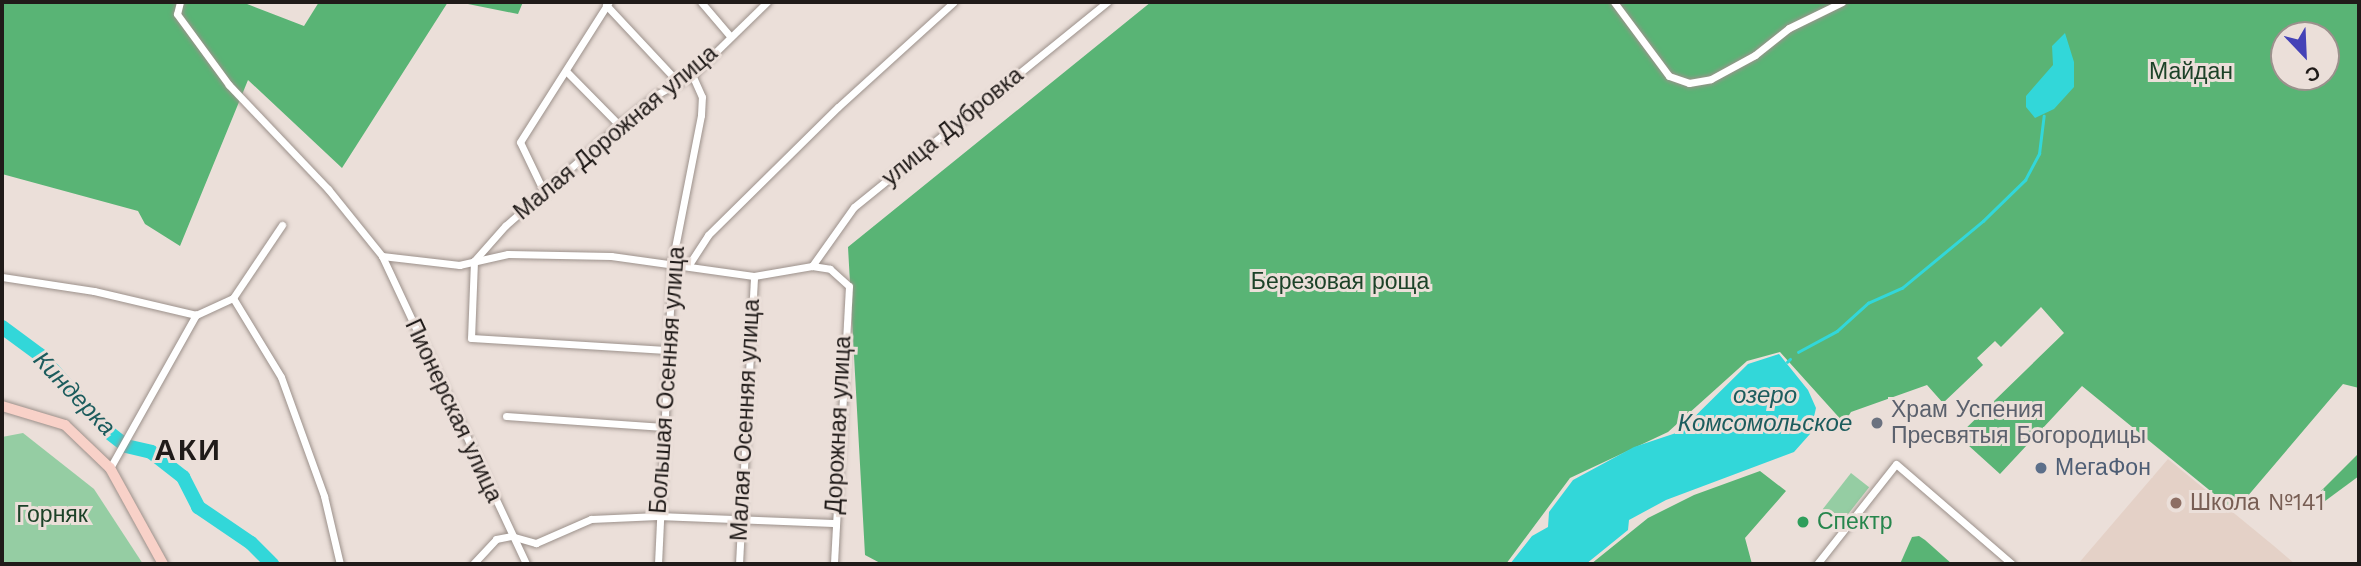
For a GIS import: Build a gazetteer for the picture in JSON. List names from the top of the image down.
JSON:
{
  "streets": {
    "street": [
      "улица Дубровка",
      "Малая Дорожная улица",
      "Большая Осенняя улица",
      "Пионерская улица",
      "Малая Осенняя улица",
      "Дорожная улица"
    ]
  },
  "crossings": [
    ["улица Дубровка", "Дорожная улица"],
    ["Малая Дорожная улица", "Большая Осенняя улица"]
  ],
  "districts": ["АКИ"],
  "water": ["Киндерка", "озеро Комсомольское"],
  "parks": ["Майдан", "Березовая роща", "Горняк"],
  "places": [
    "Храм Успения Пресвятыя Богородицы",
    "МегаФон",
    "Школа №141",
    "Спектр"
  ],
  "north": "bottom right"
}
